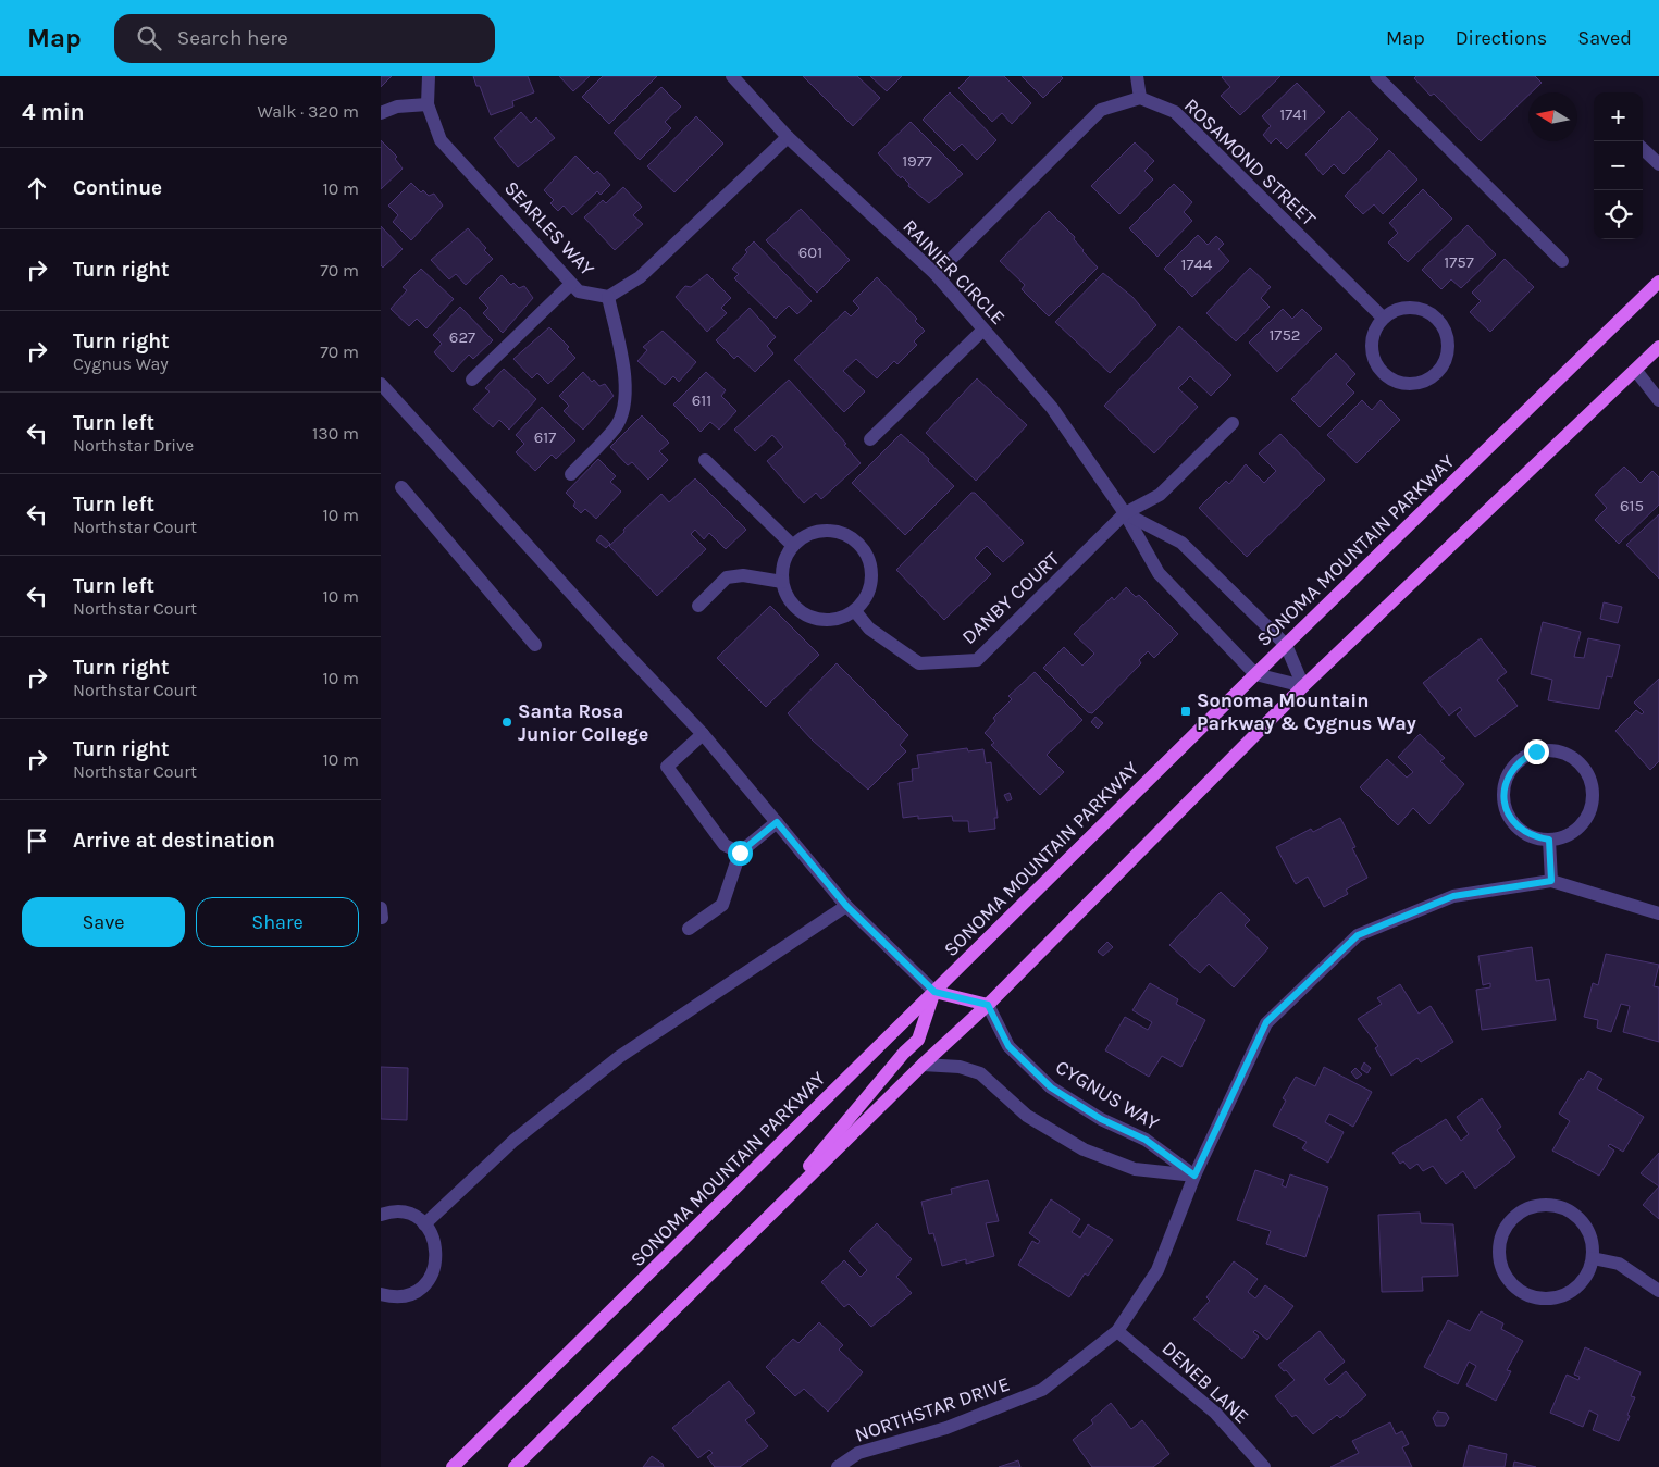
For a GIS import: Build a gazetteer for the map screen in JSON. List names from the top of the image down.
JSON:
{
  "streets": {
    "main road": ["SONOMA MOUNTAIN PARKWAY"],
    "street": [
      "ROSAMOND STREET",
      "SEARLES WAY",
      "RAINIER CIRCLE",
      "DANBY COURT",
      "CYGNUS WAY",
      "DENEB LANE",
      "NORTHSTAR DRIVE"
    ]
  },
  "crossings": [
    ["RAINIER CIRCLE", "SONOMA MOUNTAIN PARKWAY"],
    ["RAINIER CIRCLE", "DANBY COURT"],
    ["CYGNUS WAY", "NORTHSTAR DRIVE"],
    ["DENEB LANE", "NORTHSTAR DRIVE"]
  ],
  "places": {
    "transit": ["Sonoma Mountain Parkway & Cygnus Way"],
    "other": ["Santa Rosa Junior College"]
  },
  "house_numbers": [
    "1741",
    "1977",
    "601",
    "1757",
    "1744",
    "1752",
    "627",
    "611",
    "617",
    "615"
  ],
  "north": "left",
  "page": {
    "header": "Map",
    "search": "Search here",
    "nav": ["Map", "Directions", "Saved"],
    "heading": ["4 min", "Walk · 320 m"],
    "map_buttons": ["+", "−"],
    "list": [
      ["Continue", "10 m"],
      ["Turn right", "70 m"],
      ["Turn right", "Cygnus Way", "70 m"],
      ["Turn left", "Northstar Drive", "130 m"],
      ["Turn left", "Northstar Court", "10 m"],
      ["Turn left", "Northstar Court", "10 m"],
      ["Turn right", "Northstar Court", "10 m"],
      ["Turn right", "Northstar Court", "10 m"],
      "Arrive at destination"
    ],
    "buttons": ["Save", "Share"]
  }
}
